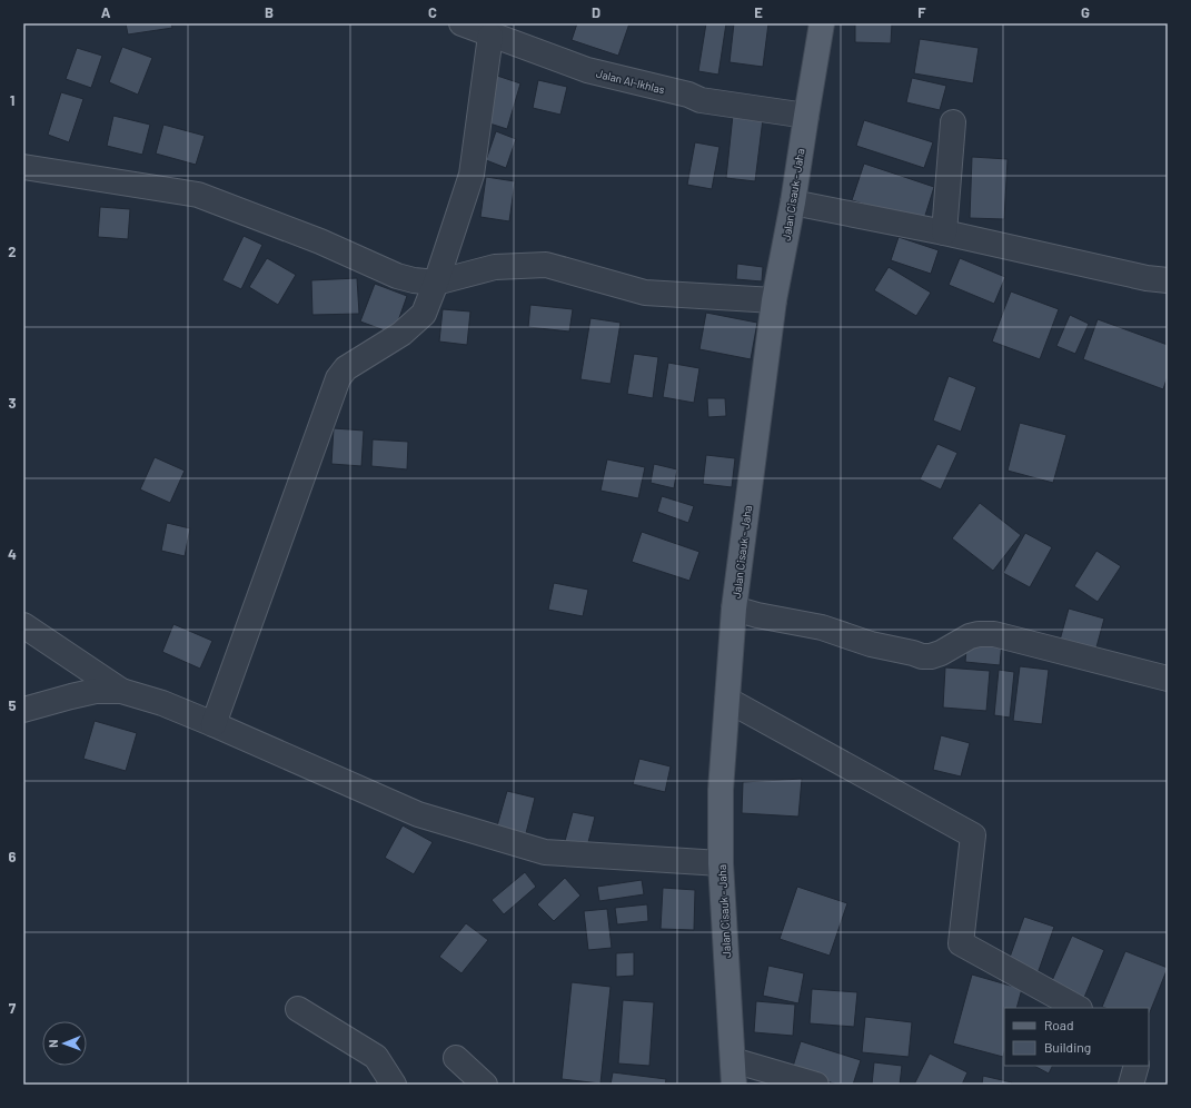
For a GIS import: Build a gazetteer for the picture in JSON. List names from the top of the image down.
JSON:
{
  "streets": {
    "main road": ["Jalan Cisauk - Jaha"],
    "street": ["Jalan Al-Ikhlas"]
  },
  "crossings": [
    ["Jalan Al-Ikhlas", "Jalan Cisauk - Jaha"]
  ],
  "legend": ["Road", "Building"],
  "north": "left",
  "grid": {
    "columns": [
      "A",
      "B",
      "C",
      "D",
      "E",
      "F",
      "G"
    ],
    "rows": [
      "1",
      "2",
      "3",
      "4",
      "5",
      "6",
      "7"
    ]
  }
}
